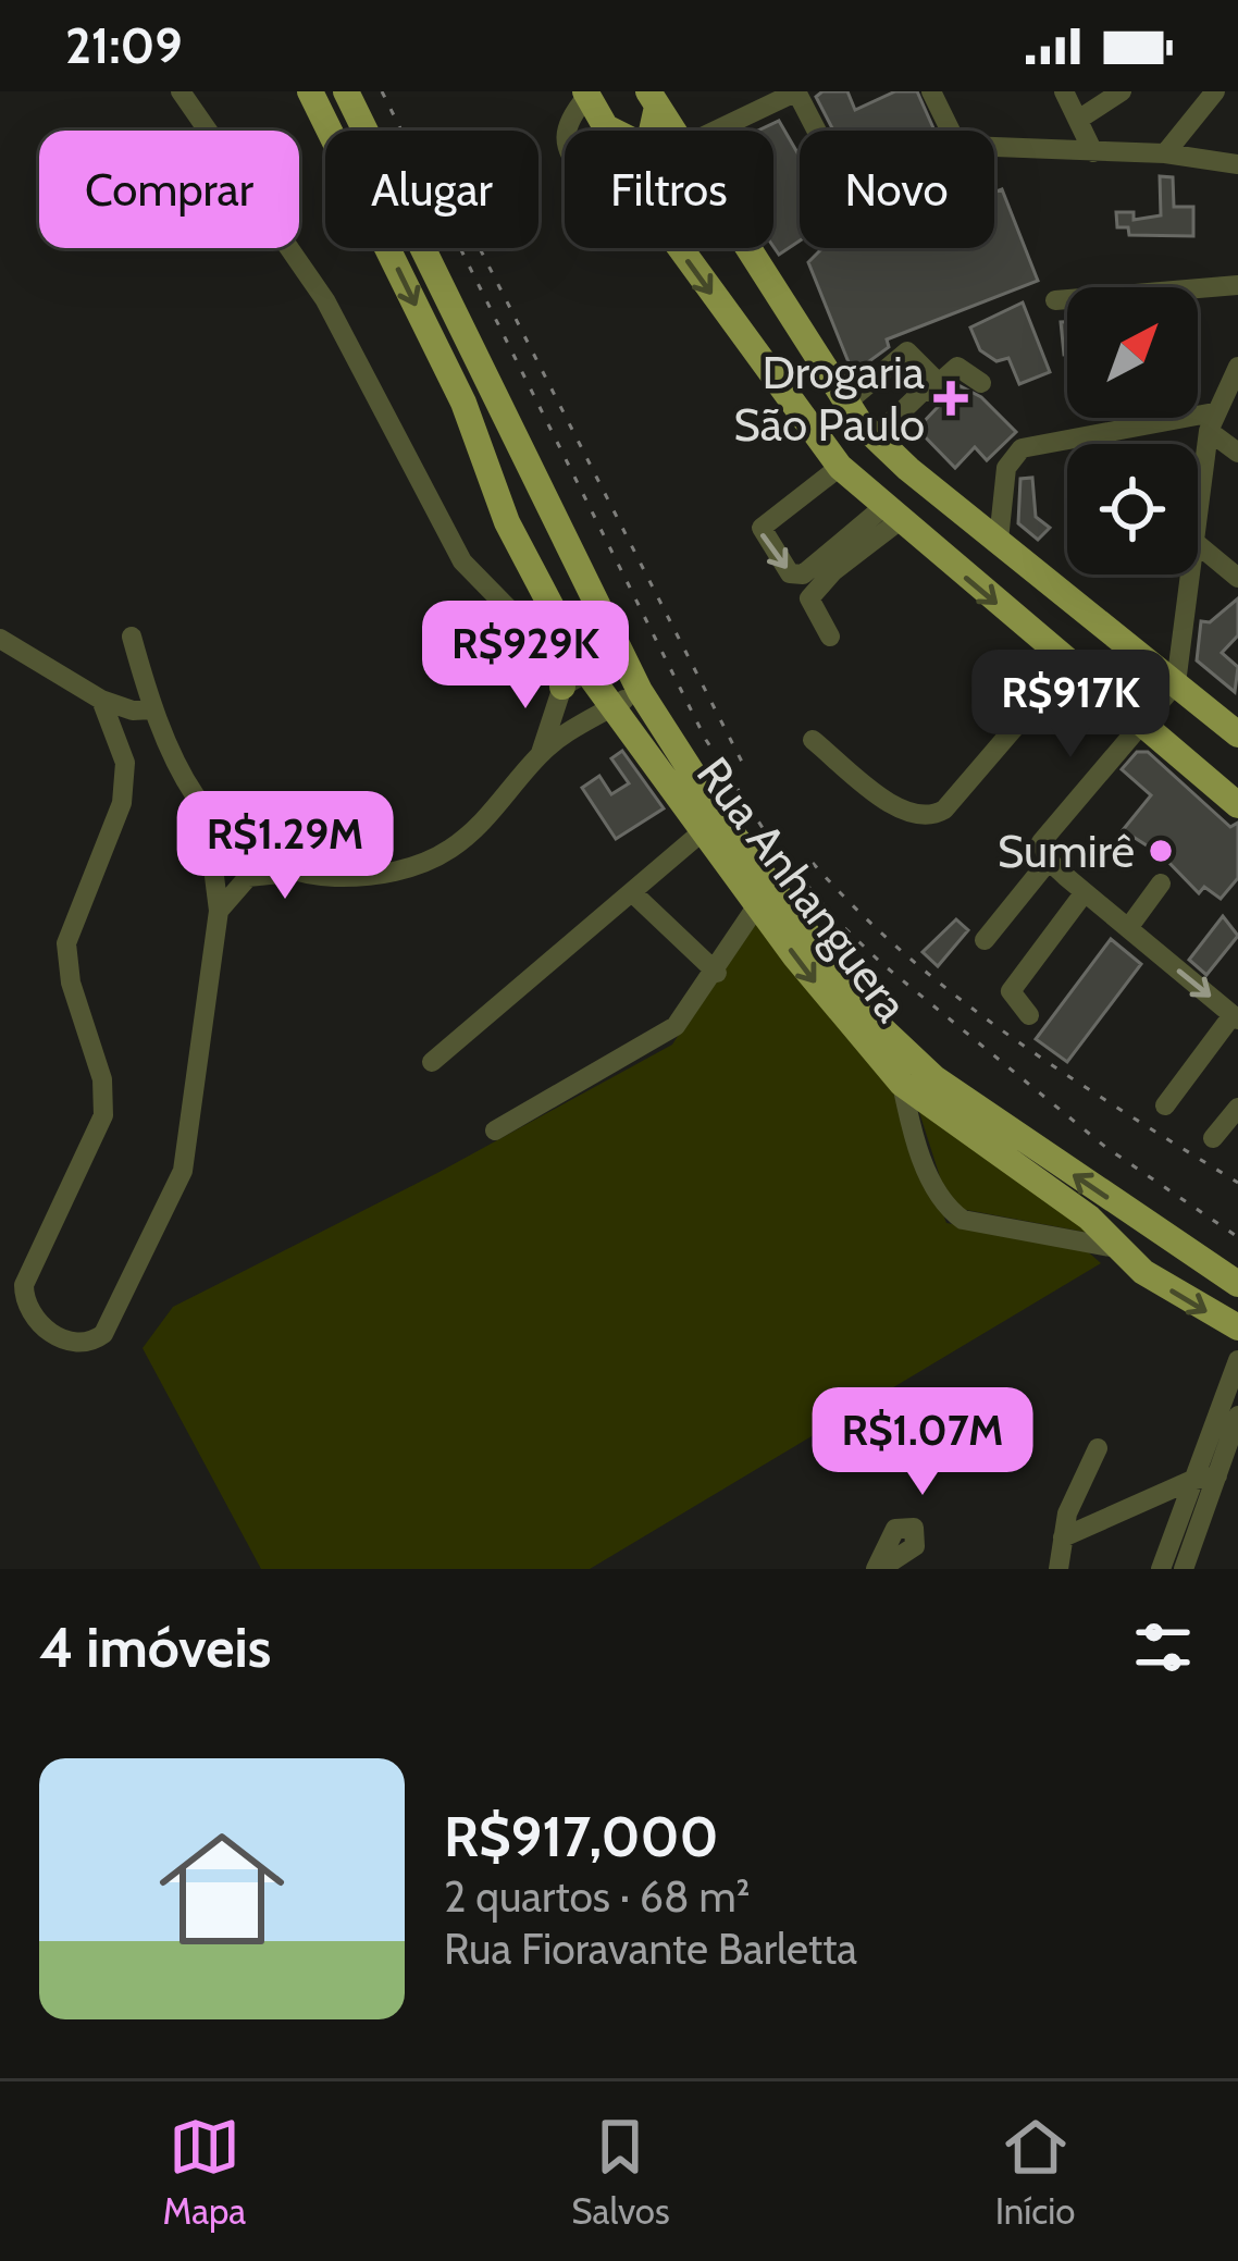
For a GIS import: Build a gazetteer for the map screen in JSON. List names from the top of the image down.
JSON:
{
  "streets": {
    "main road": ["Rua Anhanguera"]
  },
  "places": {
    "health": ["Drogaria São Paulo"],
    "other": ["Sumirê"]
  },
  "north": "top right",
  "page": {
    "status": "21:09",
    "chip": [
      "Comprar",
      "Alugar",
      "Filtros",
      "Novo"
    ],
    "price": [
      "R$929K",
      "R$917K",
      "R$1.29M",
      "R$1.07M"
    ],
    "heading": "4 imóveis",
    "list": [
      {
        "name": "R$917,000",
        "note": "2 quartos · 68 m² · Rua Fioravante Barletta"
      }
    ],
    "tabs": ["Mapa", "Salvos", "Início"]
  }
}
